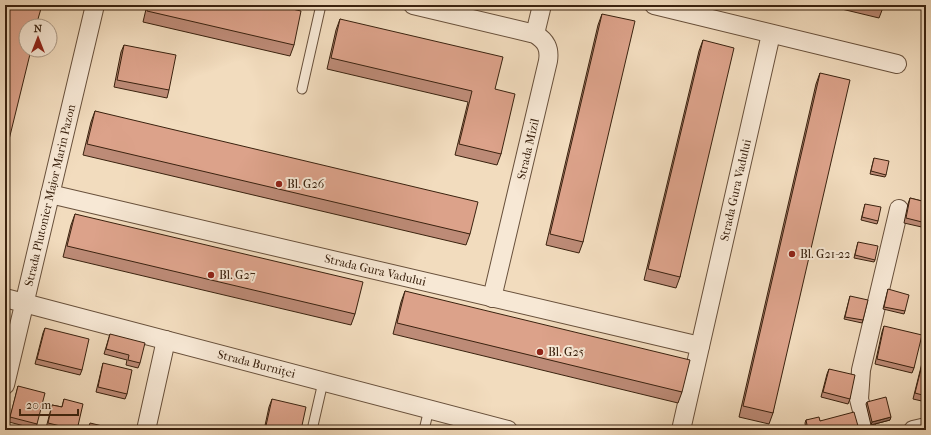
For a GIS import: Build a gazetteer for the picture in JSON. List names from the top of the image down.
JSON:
{
  "streets": {
    "street": [
      "Strada Mizil",
      "Strada Gura Vadului",
      "Strada Plutonier Major Marin Pazon",
      "Strada Burniței"
    ]
  },
  "crossings": [
    ["Strada Mizil", "Strada Gura Vadului"],
    ["Strada Gura Vadului", "Strada Plutonier Major Marin Pazon"],
    ["Strada Plutonier Major Marin Pazon", "Strada Burniței"]
  ],
  "places": [
    "Bl. G26",
    "Bl. G21-22",
    "Bl. G27",
    "Bl. G25"
  ],
  "scale_bar": "20 m",
  "north": "top"
}
